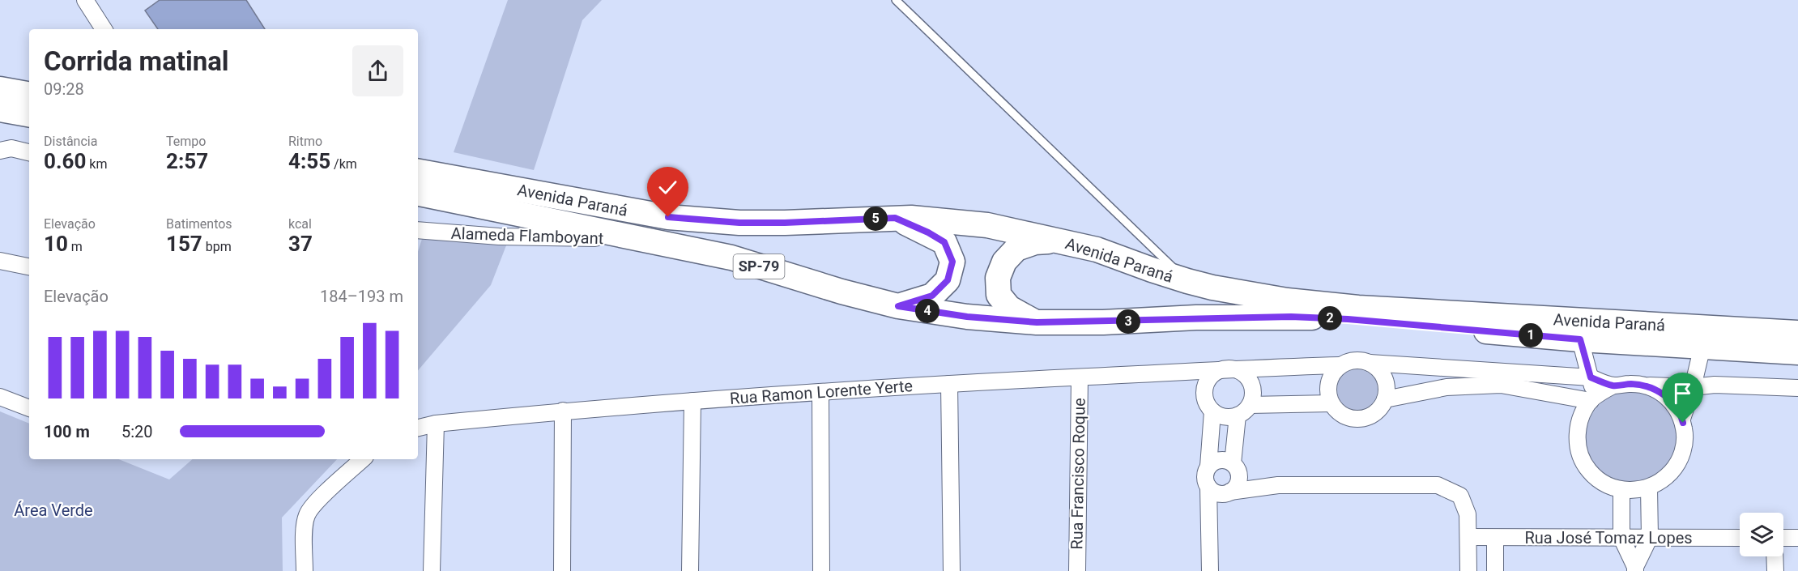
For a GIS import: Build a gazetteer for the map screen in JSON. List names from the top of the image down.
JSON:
{
  "streets": {
    "main road": ["Avenida Paraná", "SP-79"],
    "street": [
      "Alameda Flamboyant",
      "Rua Ramon Lorente Yerte",
      "Rua Francisco Roque",
      "Rua José Tomaz Lopes"
    ]
  },
  "crossings": [
    ["Avenida Paraná", "Alameda Flamboyant"],
    ["Rua Ramon Lorente Yerte", "Rua Francisco Roque"]
  ],
  "parks": ["Área Verde"],
  "page": {
    "heading": ["Corrida matinal", "09:28"],
    "stats": [
      ["Distância", "0.60 km"],
      ["Tempo", "2:57"],
      ["Ritmo", "4:55 /km"],
      ["Elevação", "10 m"],
      ["Batimentos", "157 bpm"],
      ["kcal", "37"]
    ],
    "pins": [
      "5",
      "4",
      "2",
      "3",
      "1"
    ],
    "chart": ["Elevação", "184–193 m"],
    "list": [
      {
        "name": "100 m",
        "note": "5:20"
      }
    ]
  }
}
